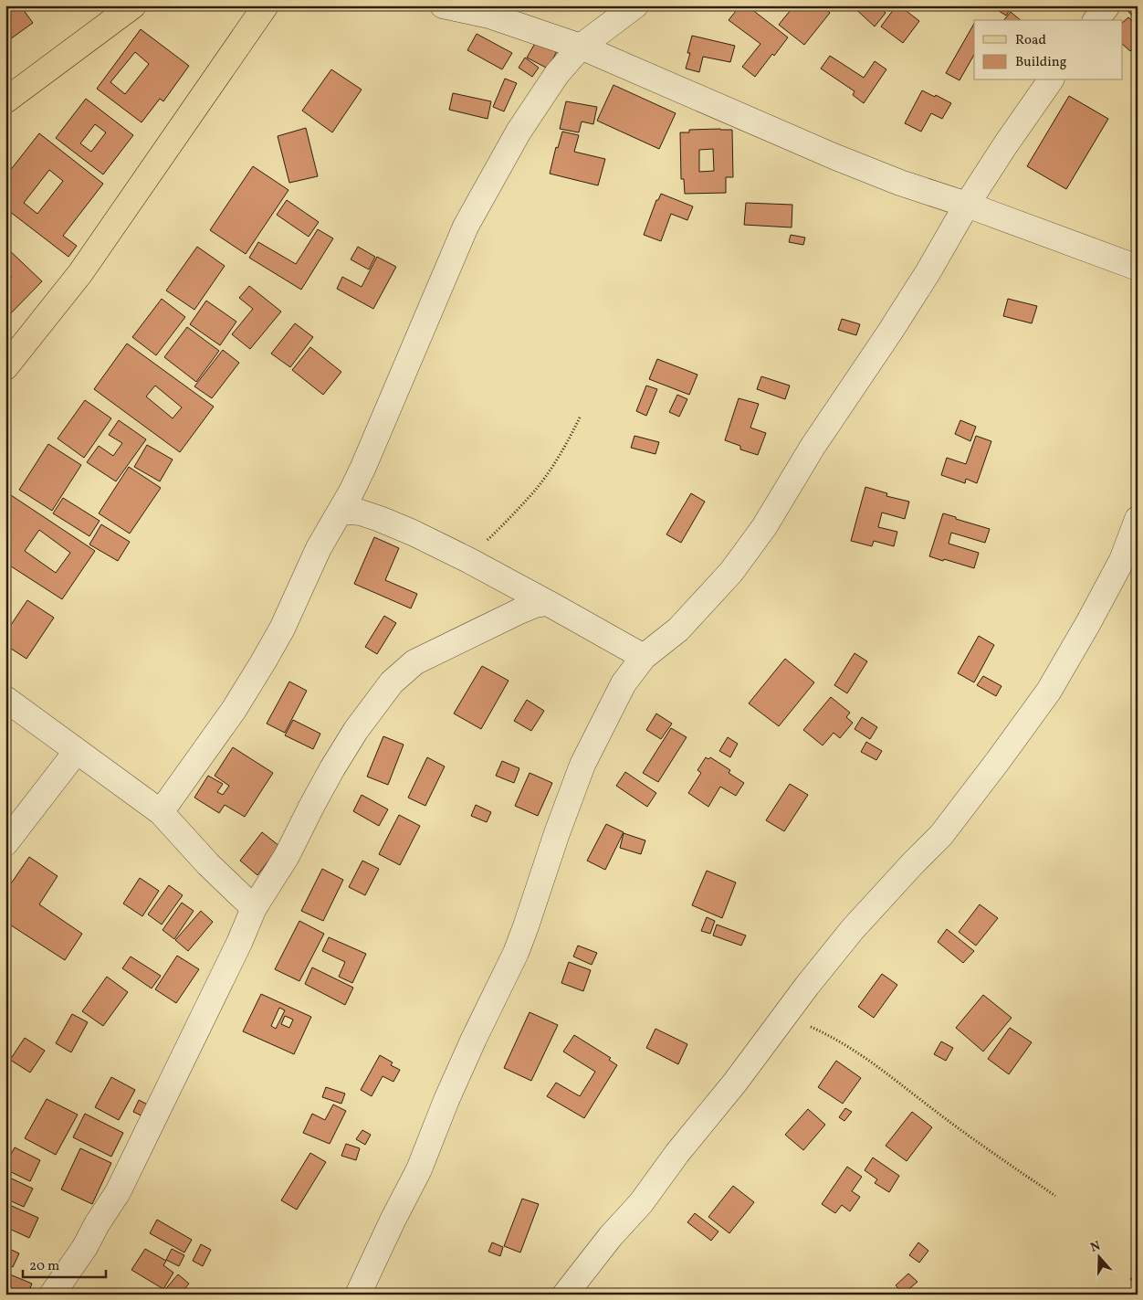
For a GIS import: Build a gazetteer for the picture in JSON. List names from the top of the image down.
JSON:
{
  "legend": ["Road", "Building"],
  "scale_bar": "20 m",
  "north": "top"
}
